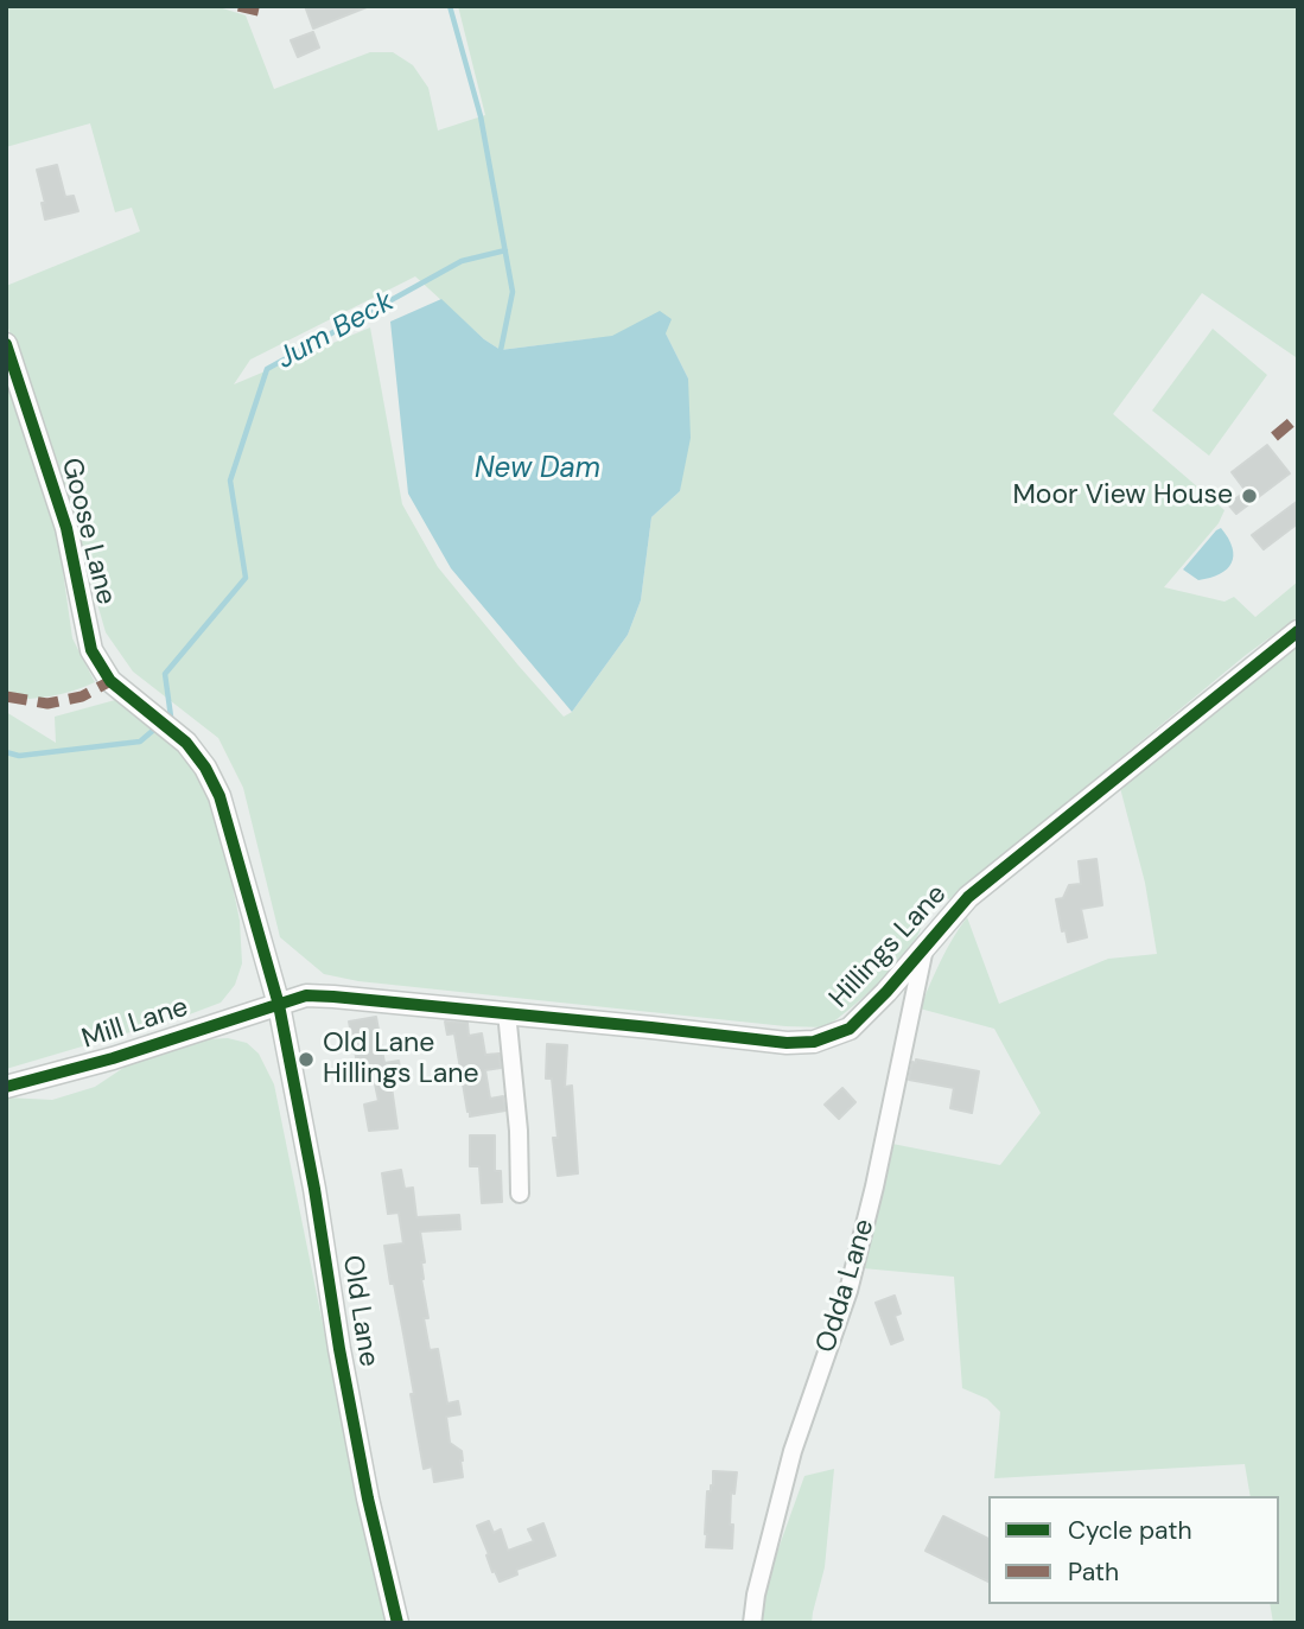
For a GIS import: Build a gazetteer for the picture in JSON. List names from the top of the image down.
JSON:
{
  "streets": {
    "street": [
      "Goose Lane",
      "Hillings Lane",
      "Mill Lane",
      "Odda Lane",
      "Old Lane"
    ]
  },
  "crossings": [
    ["Goose Lane", "Hillings Lane"],
    ["Goose Lane", "Mill Lane"],
    ["Goose Lane", "Old Lane"],
    ["Hillings Lane", "Mill Lane"],
    ["Hillings Lane", "Odda Lane"],
    ["Hillings Lane", "Old Lane"],
    ["Mill Lane", "Old Lane"]
  ],
  "water": ["Jum Beck", "New Dam"],
  "places": ["Moor View House", "Old Lane Hillings Lane"],
  "legend": ["Cycle path", "Path"]
}
